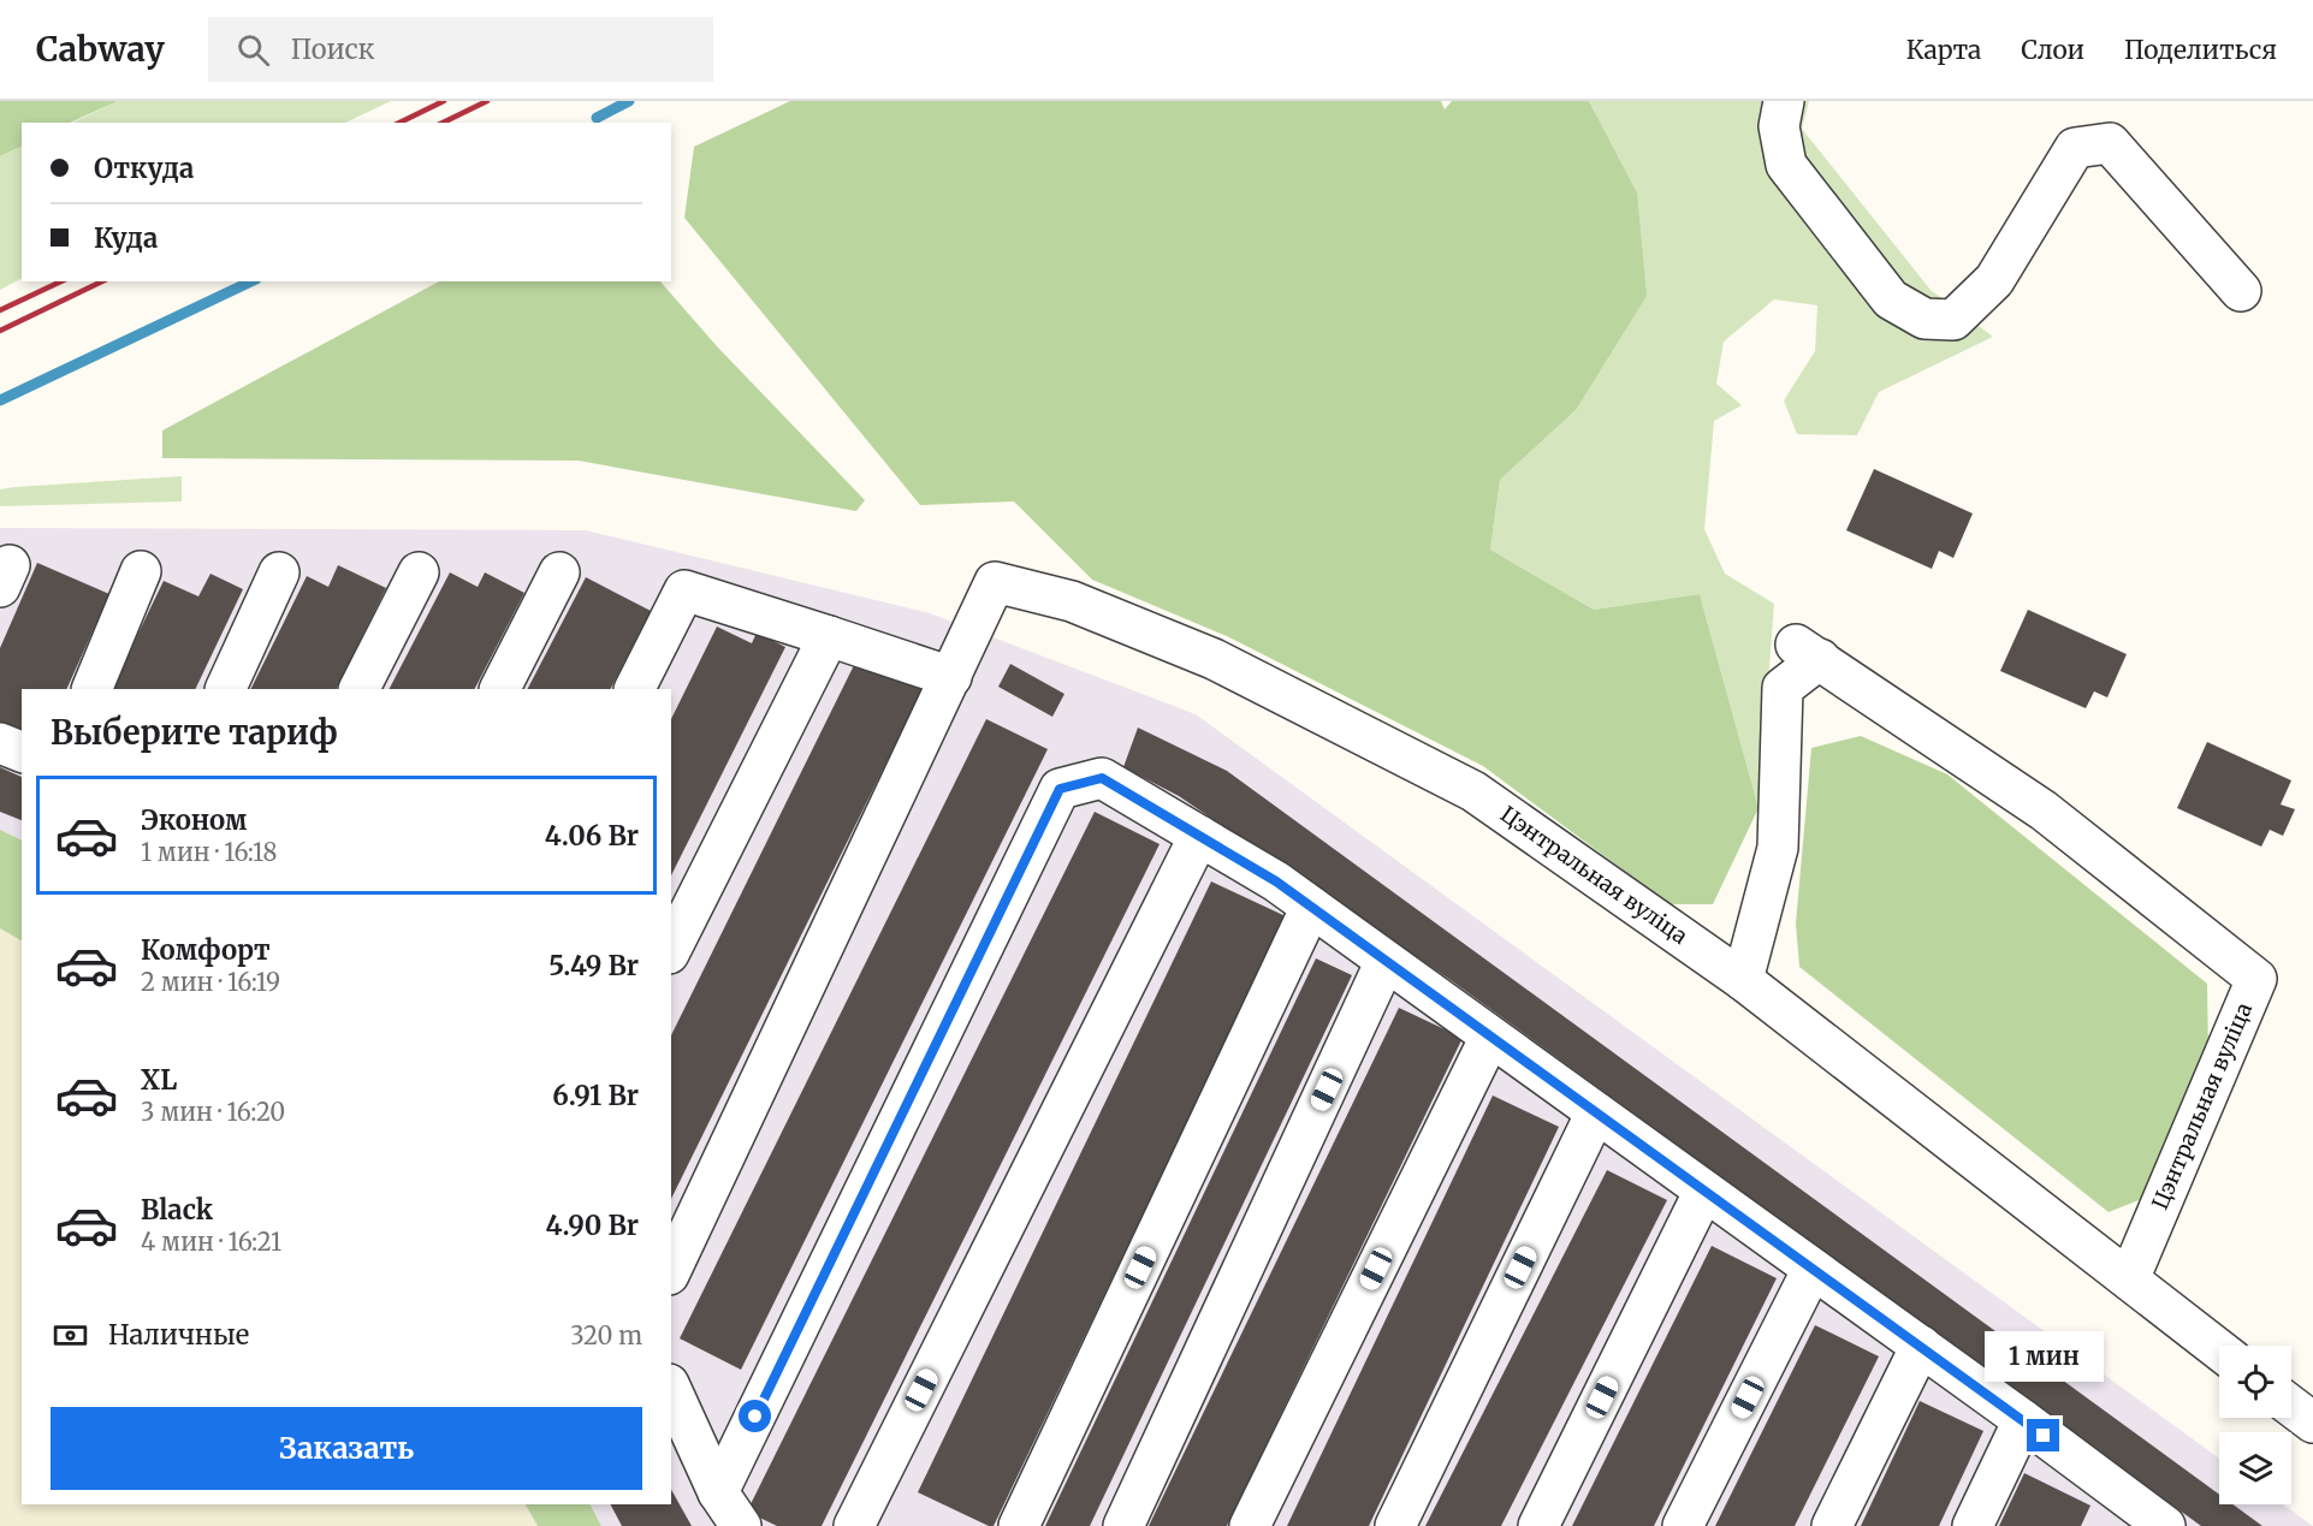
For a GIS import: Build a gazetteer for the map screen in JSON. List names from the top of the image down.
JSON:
{
  "streets": {
    "street": ["Цэнтральная вуліца"]
  },
  "page": {
    "header": "Cabway",
    "search": "Поиск",
    "nav": ["Карта", "Слои", "Поделиться"],
    "banner": ["Откуда", "Куда"],
    "heading": "Выберите тариф",
    "list": [
      {
        "name": "Эконом",
        "note": "1 мин · 16:18",
        "value": "4.06 Br"
      },
      {
        "name": "Комфорт",
        "note": "2 мин · 16:19",
        "value": "5.49 Br"
      },
      {
        "name": "XL",
        "note": "3 мин · 16:20",
        "value": "6.91 Br"
      },
      {
        "name": "Black",
        "note": "4 мин · 16:21",
        "value": "4.90 Br"
      }
    ],
    "pay": ["Наличные", "320 m"],
    "bubble": "1 мин",
    "buttons": "Заказать"
  }
}
